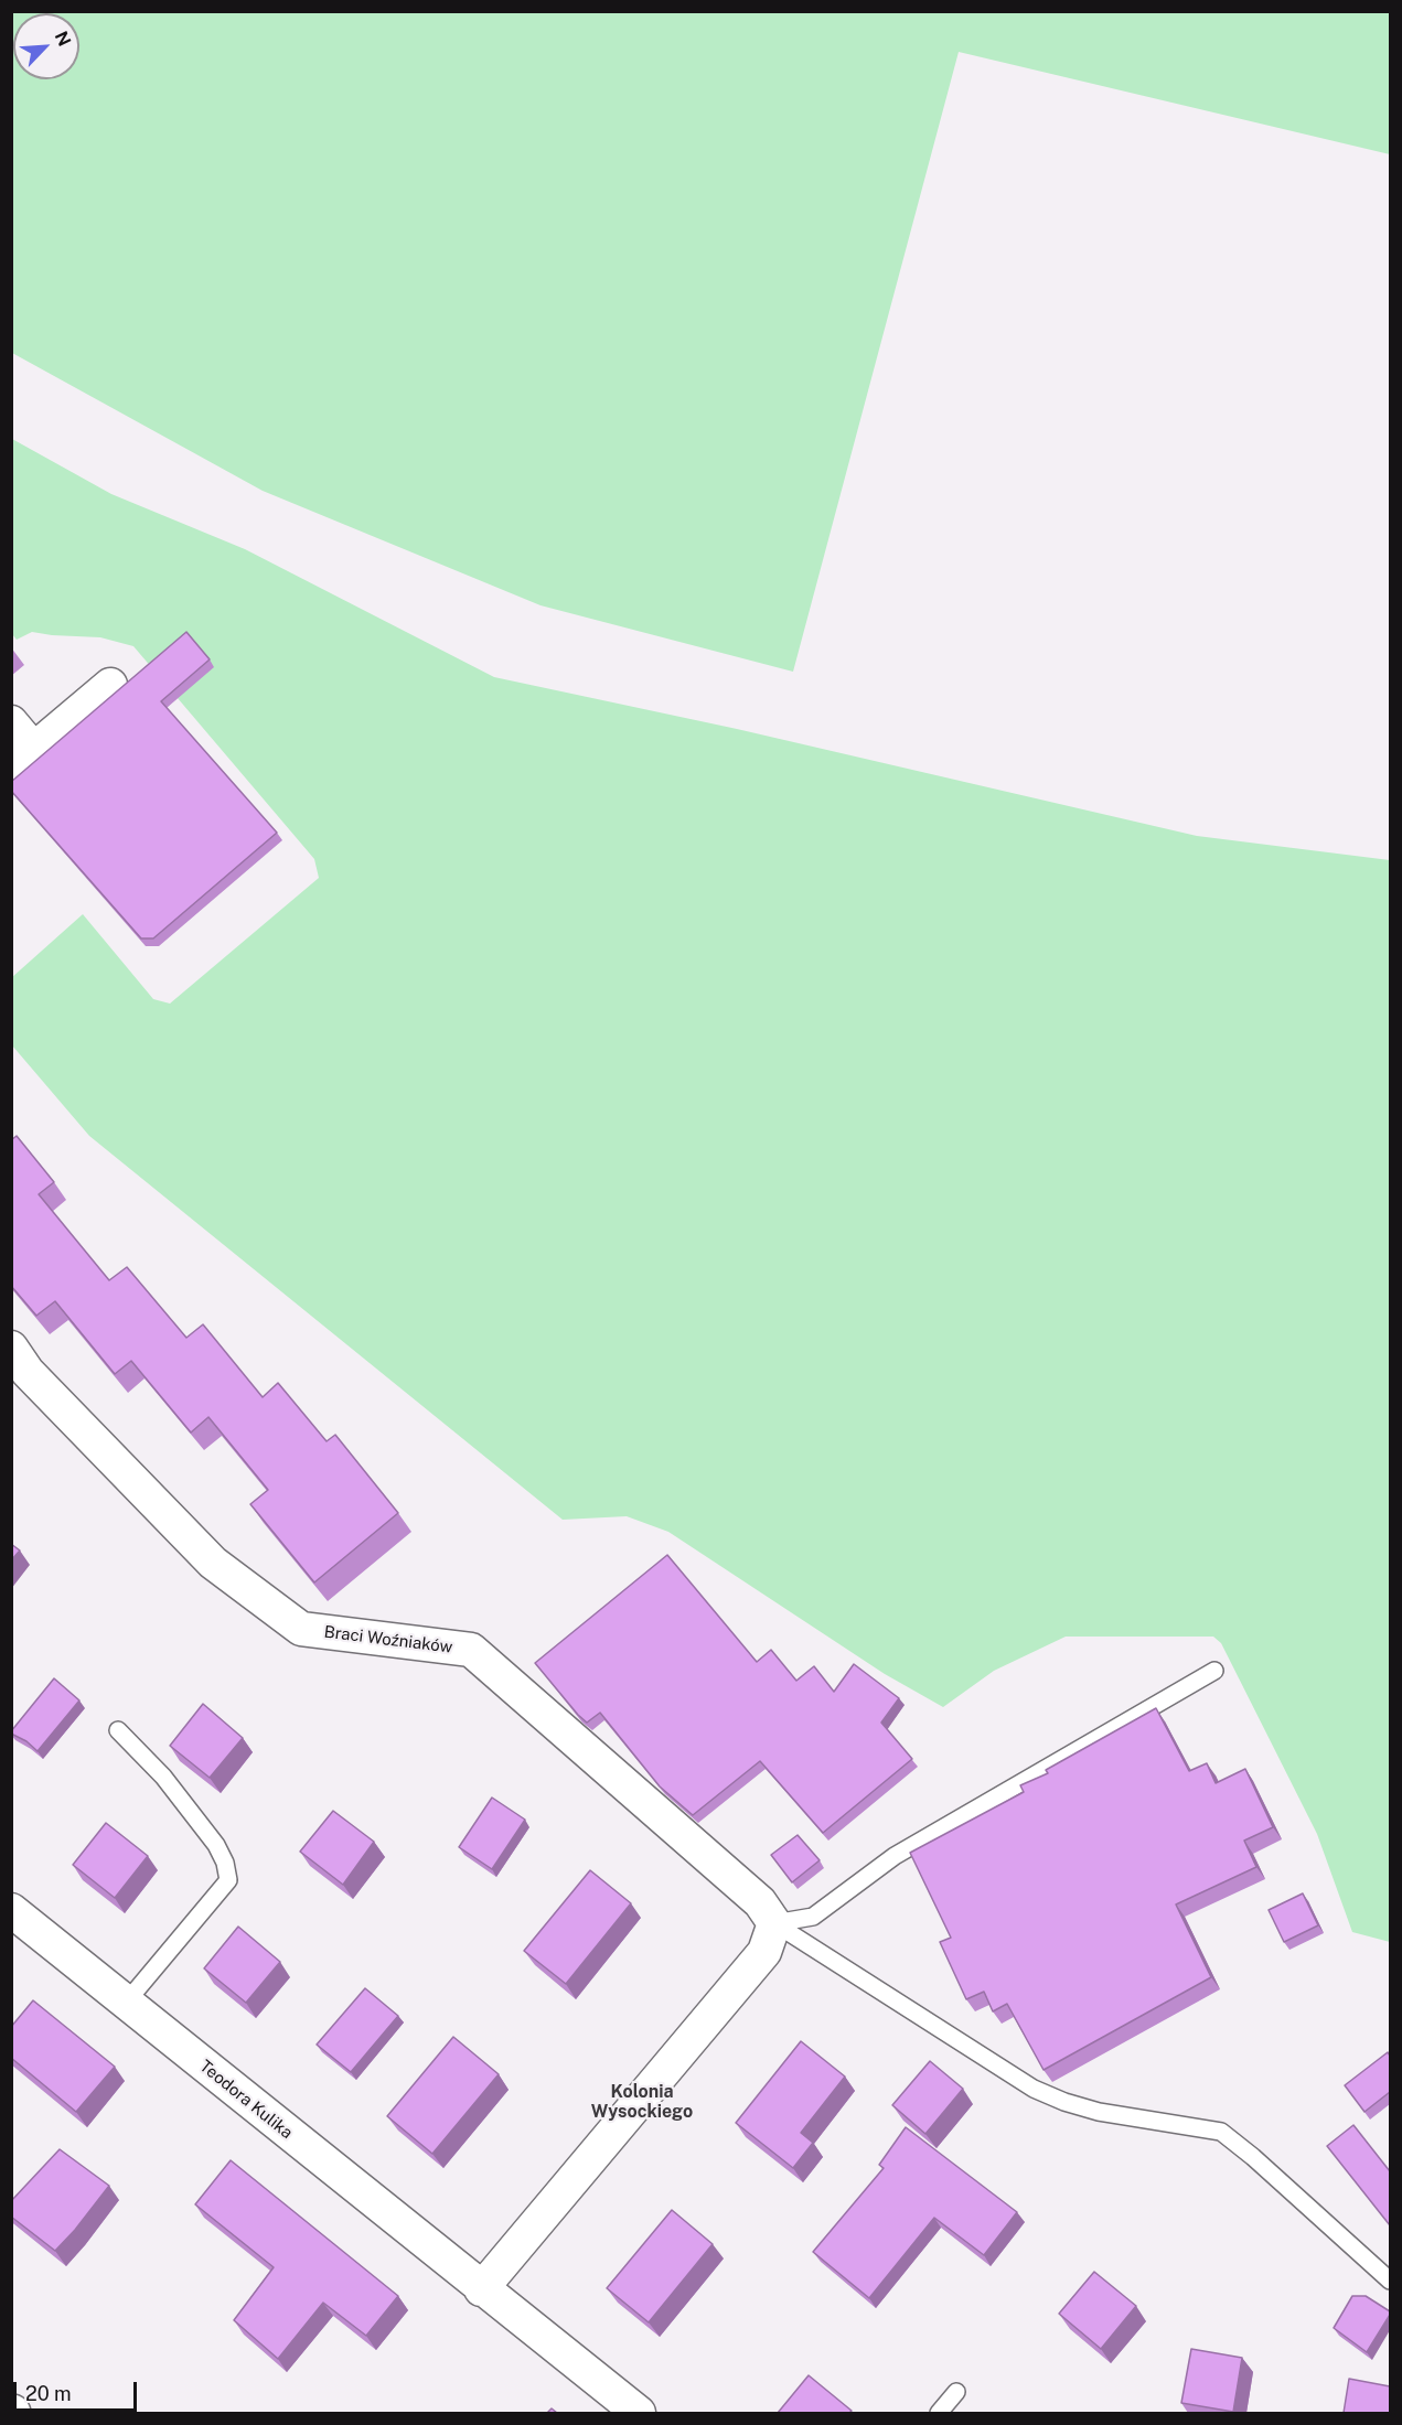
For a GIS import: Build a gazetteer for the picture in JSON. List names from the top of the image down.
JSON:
{
  "streets": {
    "street": ["Braci Woźniaków", "Teodora Kulika"]
  },
  "districts": ["Kolonia Wysockiego"],
  "scale_bar": "20 m",
  "north": "top right"
}
